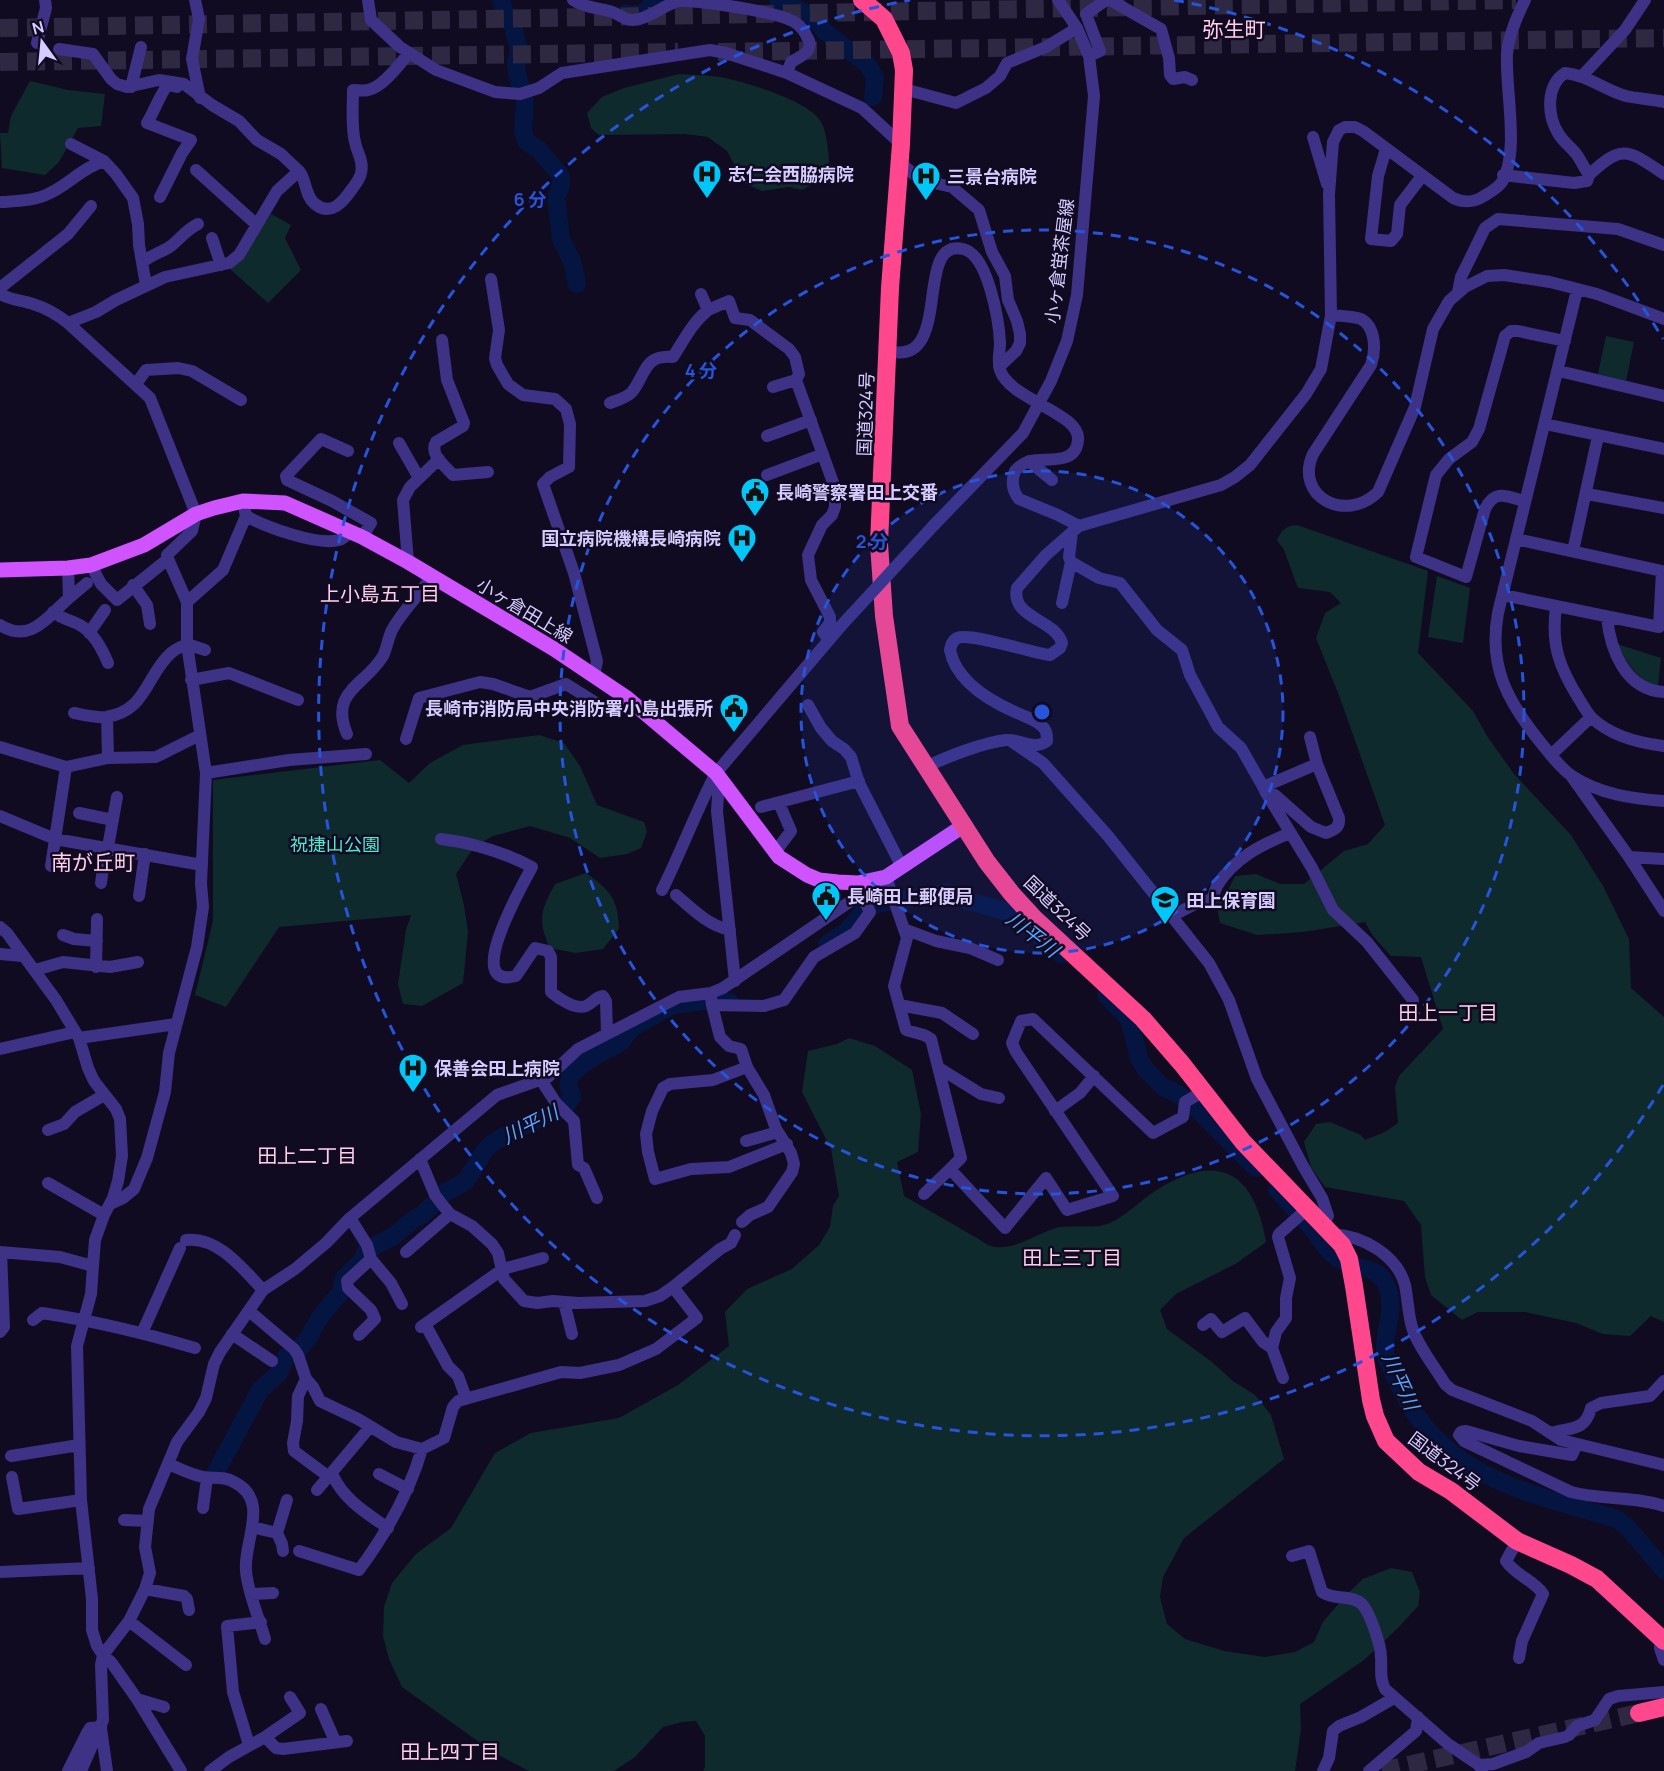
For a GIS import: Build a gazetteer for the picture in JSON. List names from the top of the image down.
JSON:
{
  "streets": {
    "highway": ["国道324号"],
    "main road": ["小ヶ倉田上線"],
    "street": ["小ヶ倉蛍茶屋線"]
  },
  "crossings": [
    ["国道324号", "小ヶ倉田上線"]
  ],
  "districts": [
    "弥生町",
    "上小島五丁目",
    "南が丘町",
    "田上一丁目",
    "田上二丁目",
    "田上三丁目",
    "田上四丁目"
  ],
  "water": ["川平川"],
  "parks": ["祝捷山公園"],
  "places": {
    "hospital": [
      "志仁会西脇病院",
      "三景台病院",
      "国立病院機構長崎病院",
      "保善会田上病院"
    ],
    "public building": ["長崎警察署田上交番", "長崎市消防局中央消防署小島出張所", "長崎田上郵便局"],
    "school or university": ["田上保育園"]
  },
  "north": "top",
  "rings": ["6 分", "4 分", "2 分"]
}
